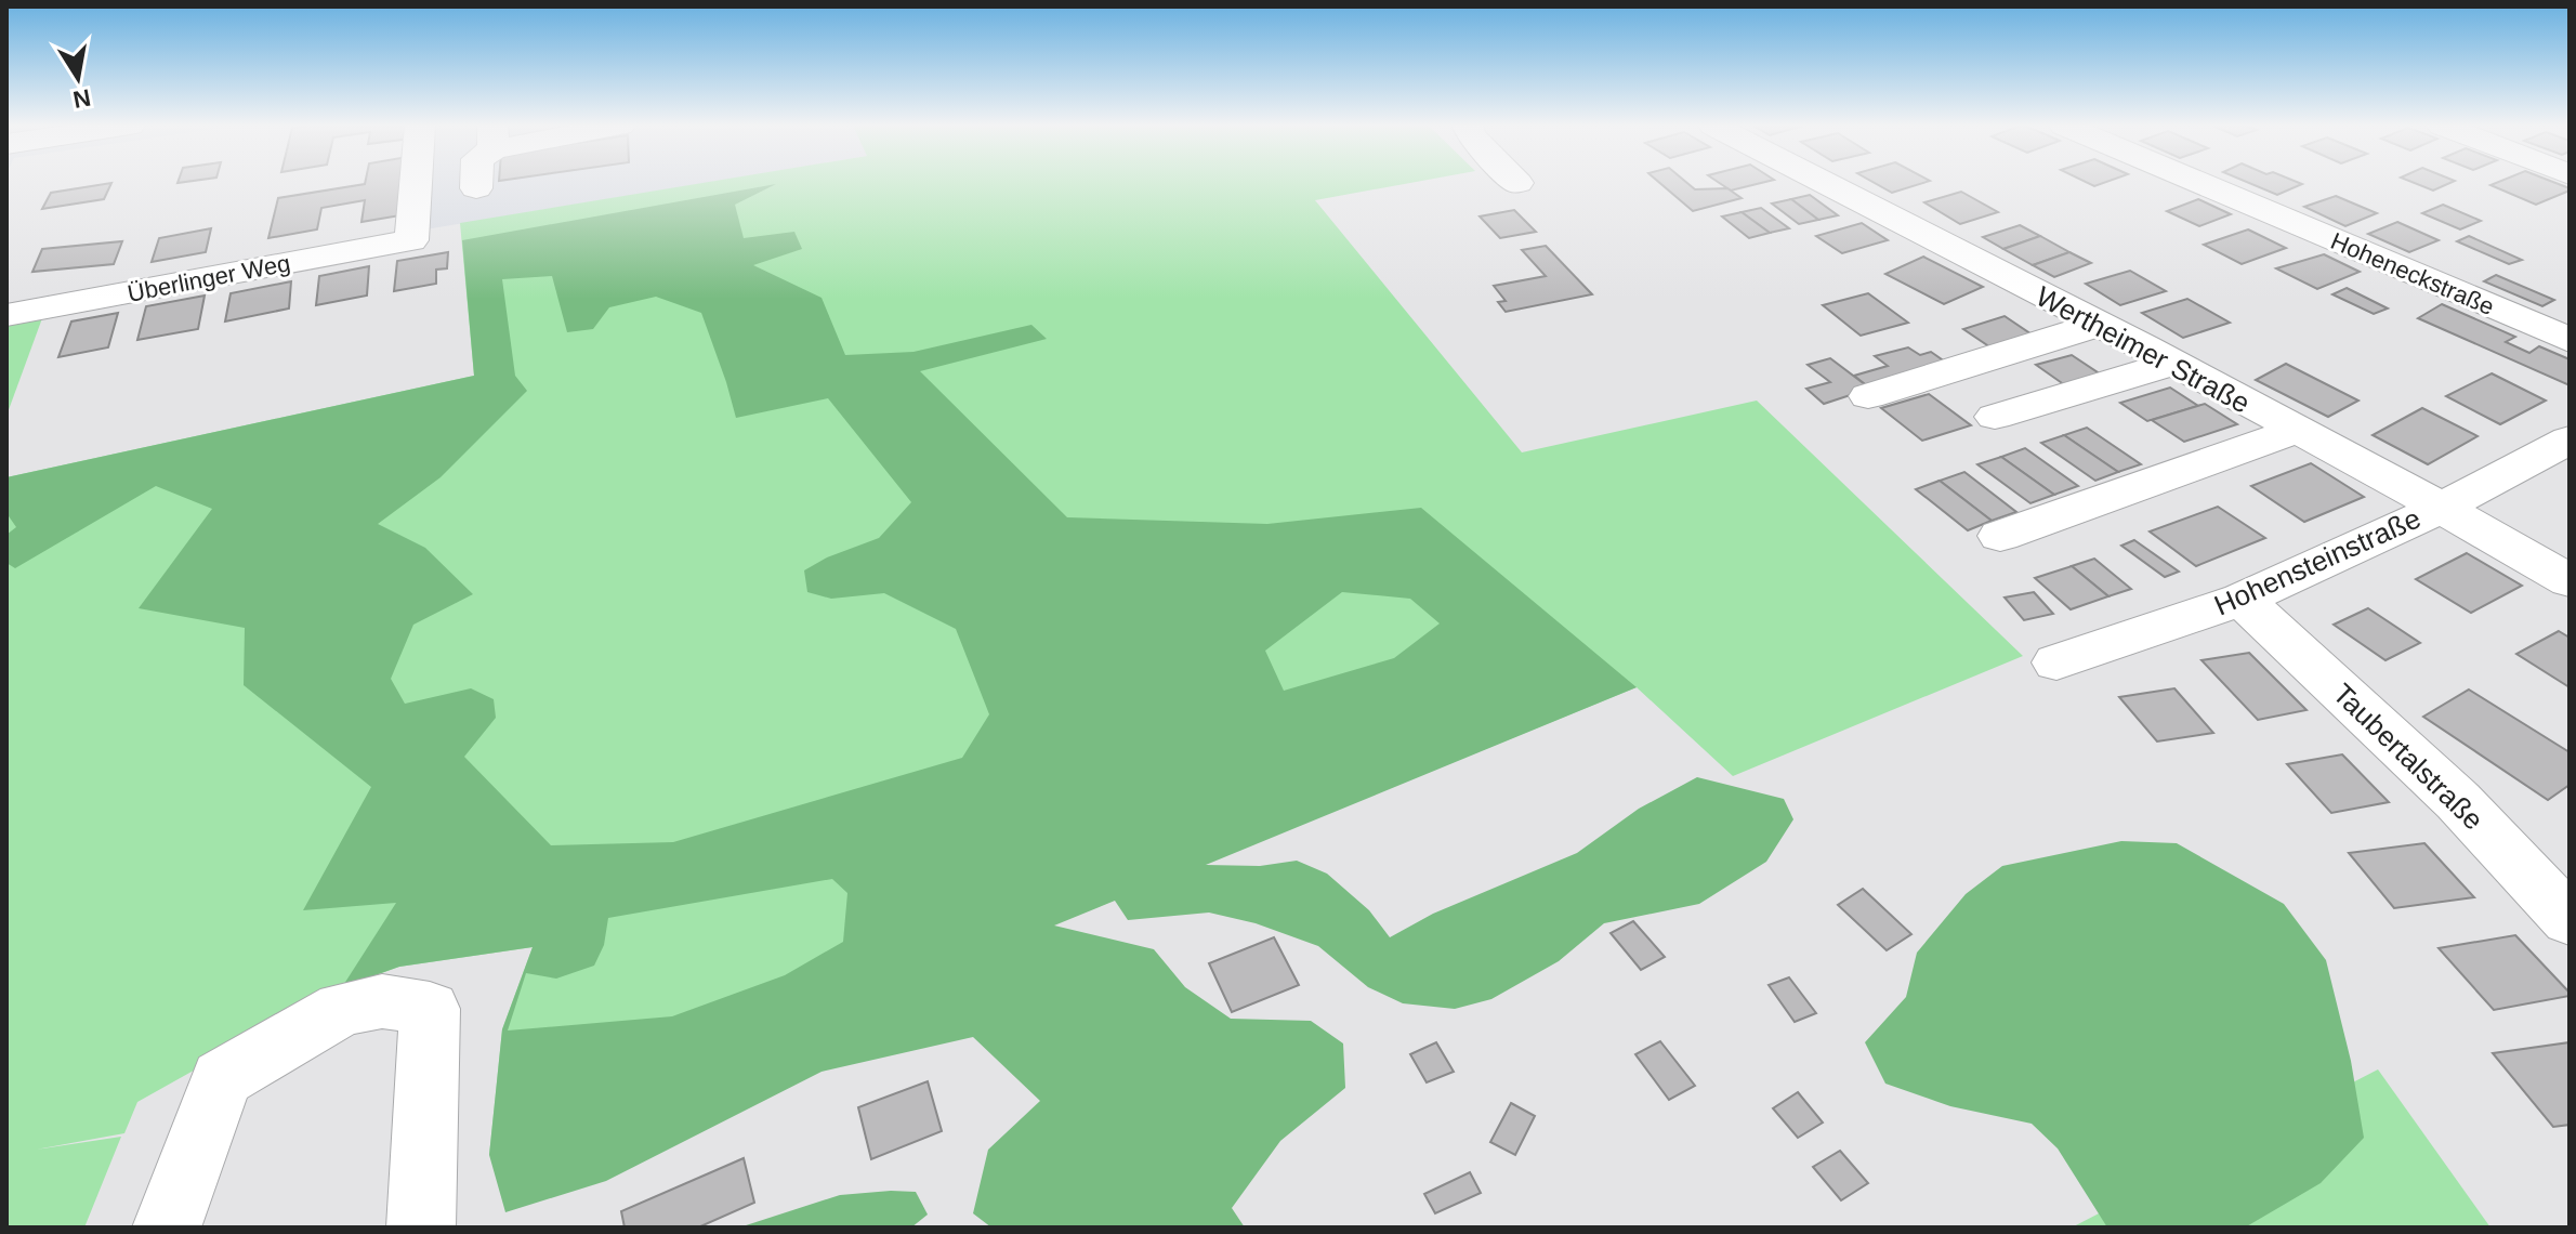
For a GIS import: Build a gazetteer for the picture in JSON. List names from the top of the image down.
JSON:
{
  "streets": {
    "street": [
      "Hoheneckstraße",
      "Überlinger Weg",
      "Wertheimer Straße",
      "Hohensteinstraße",
      "Taubertalstraße"
    ]
  },
  "crossings": [
    ["Wertheimer Straße", "Hohensteinstraße"],
    ["Hohensteinstraße", "Taubertalstraße"]
  ],
  "north": "bottom"
}
